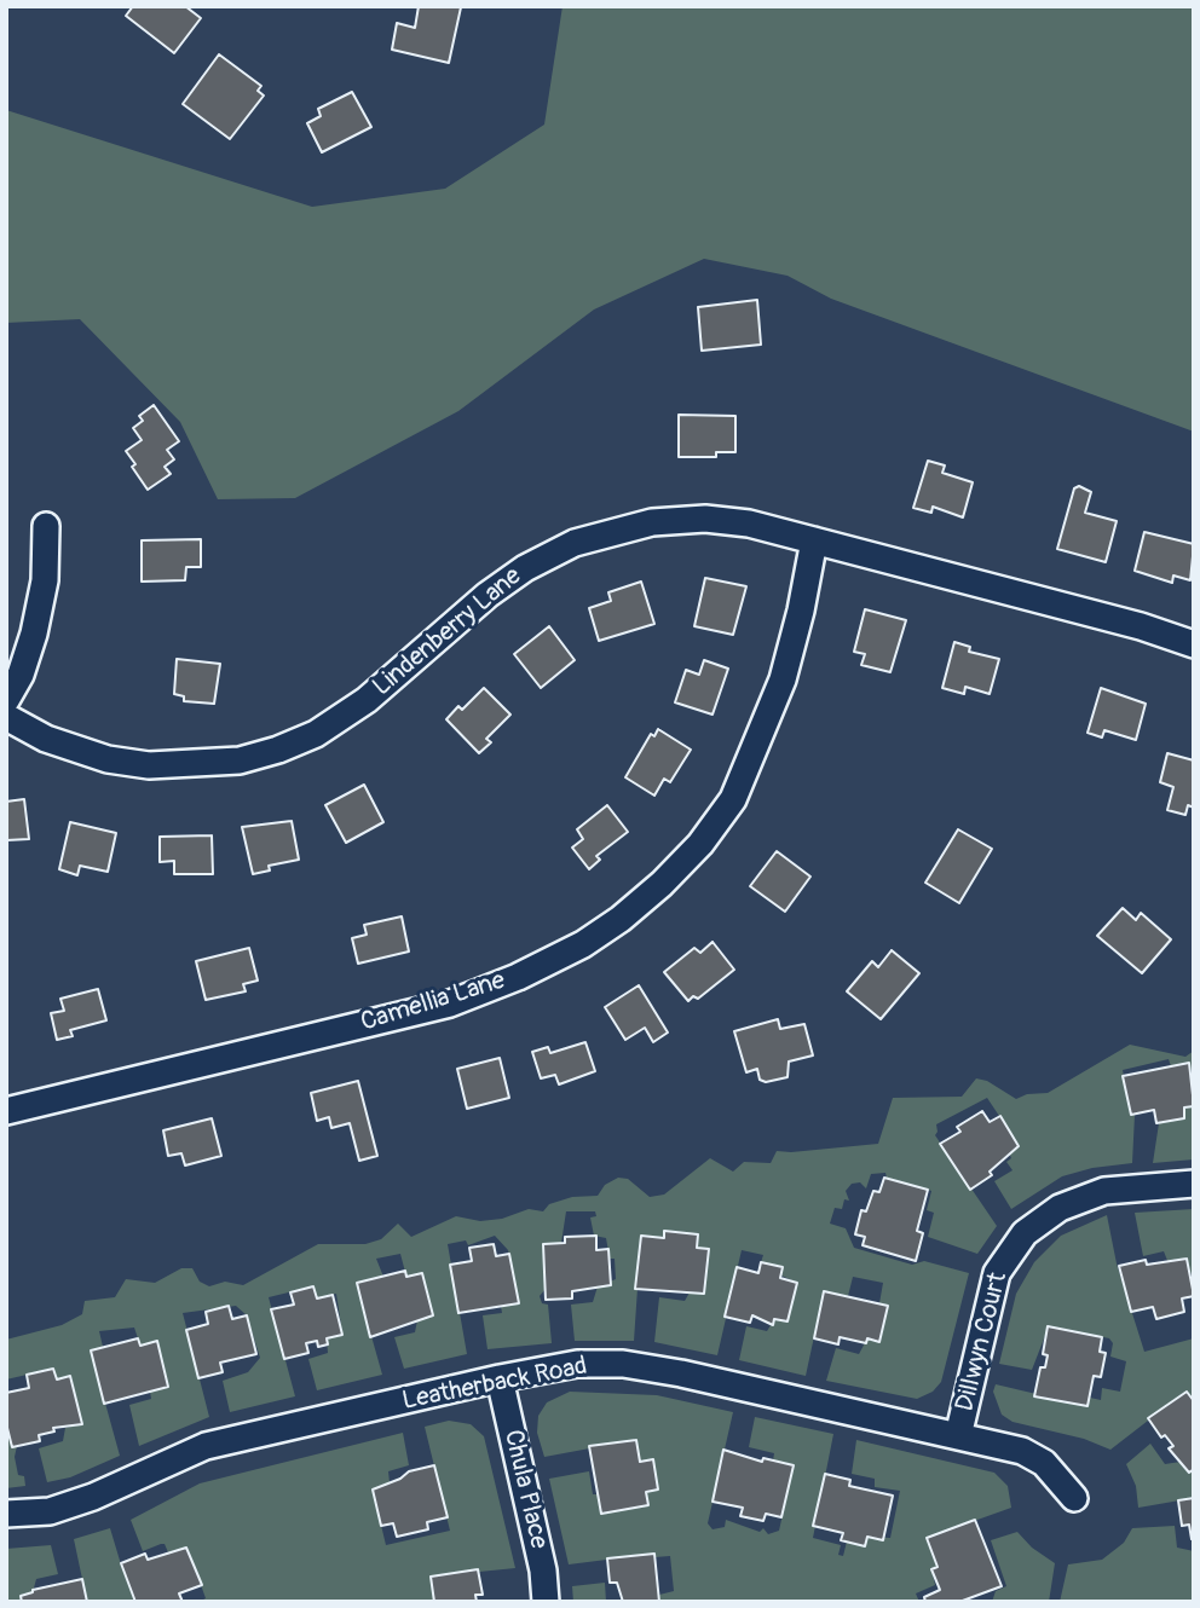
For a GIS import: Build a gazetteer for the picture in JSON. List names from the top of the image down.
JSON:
{
  "streets": {
    "street": [
      "Lindenberry Lane",
      "Camellia Lane",
      "Dillwyn Court",
      "Leatherback Road",
      "Chula Place"
    ]
  },
  "crossings": [
    ["Lindenberry Lane", "Camellia Lane"],
    ["Dillwyn Court", "Leatherback Road"],
    ["Leatherback Road", "Chula Place"]
  ]
}
